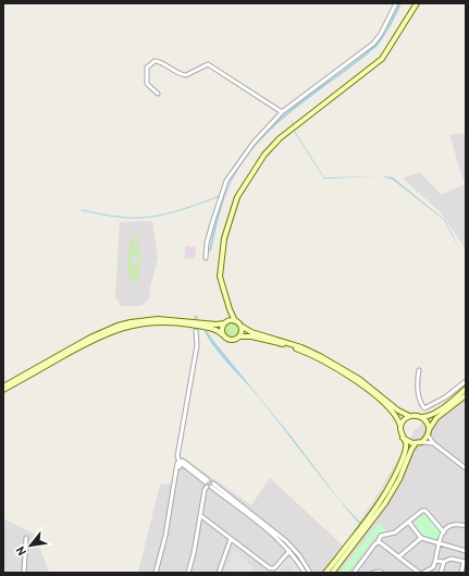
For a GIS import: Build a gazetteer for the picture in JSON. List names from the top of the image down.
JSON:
{
  "north": "bottom left"
}
